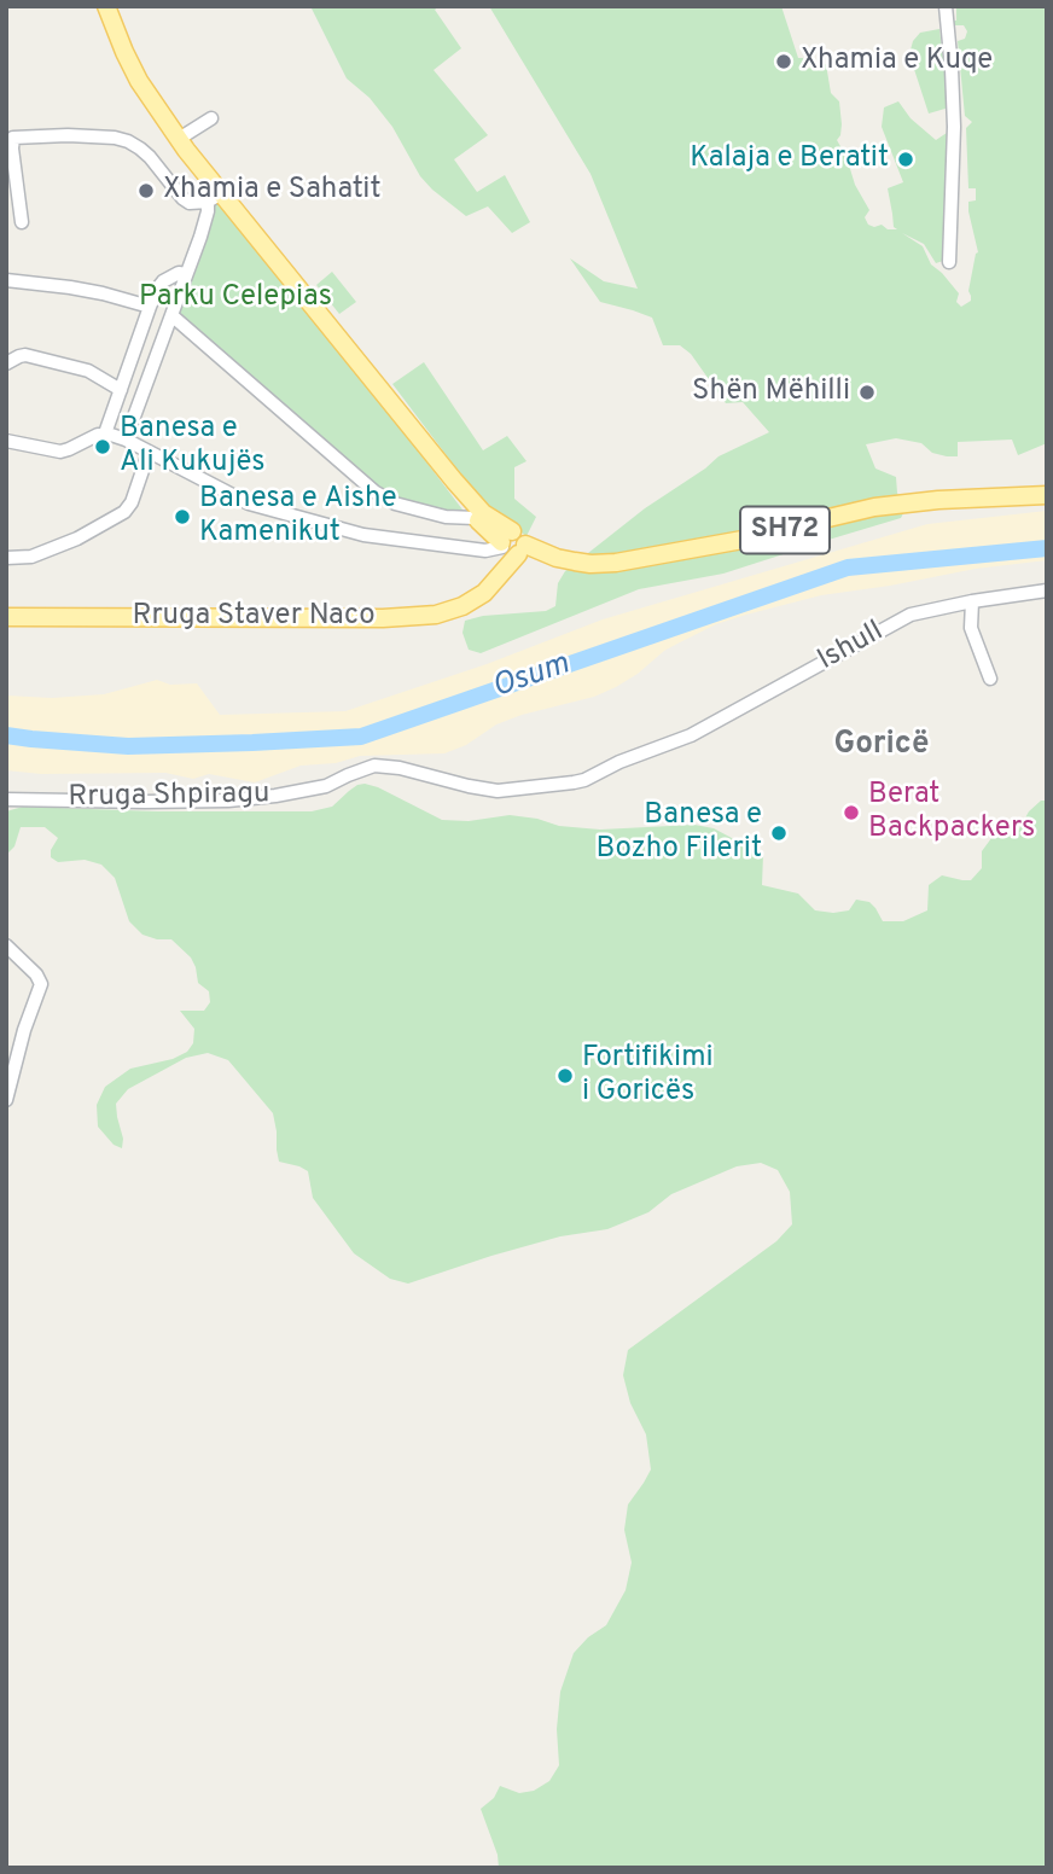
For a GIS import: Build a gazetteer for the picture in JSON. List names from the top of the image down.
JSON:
{
  "streets": {
    "main road": ["SH72", "Rruga Staver Naco"],
    "street": ["Ishull", "Rruga Shpiragu"]
  },
  "crossings": [
    ["SH72", "Rruga Staver Naco"],
    ["Ishull", "Rruga Shpiragu"]
  ],
  "districts": ["Goricë"],
  "water": ["Osum"],
  "parks": ["Parku Celepias"],
  "places": [
    "Xhamia e Kuqe",
    "Kalaja e Beratit",
    "Xhamia e Sahatit",
    "Shën Mëhilli",
    "Banesa e Ali Kukujës",
    "Banesa e Aishe Kamenikut",
    "Berat Backpackers",
    "Banesa e Bozho Filerit",
    "Fortifikimi i Goricës"
  ]
}
